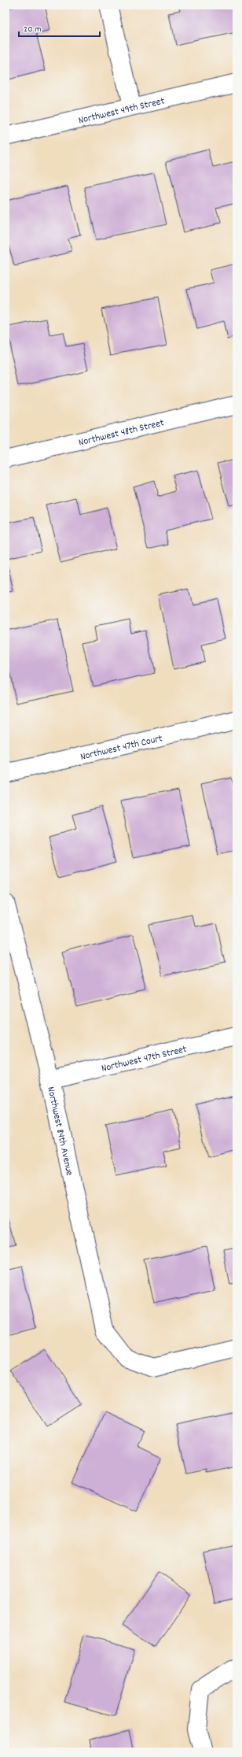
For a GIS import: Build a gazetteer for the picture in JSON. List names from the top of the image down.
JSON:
{
  "streets": {
    "street": [
      "Northwest 49th Street",
      "Northwest 48th Street",
      "Northwest 47th Court",
      "Northwest 47th Street",
      "Northwest 84th Avenue"
    ]
  },
  "crossings": [
    ["Northwest 47th Street", "Northwest 84th Avenue"]
  ],
  "scale_bar": "20 m"
}
